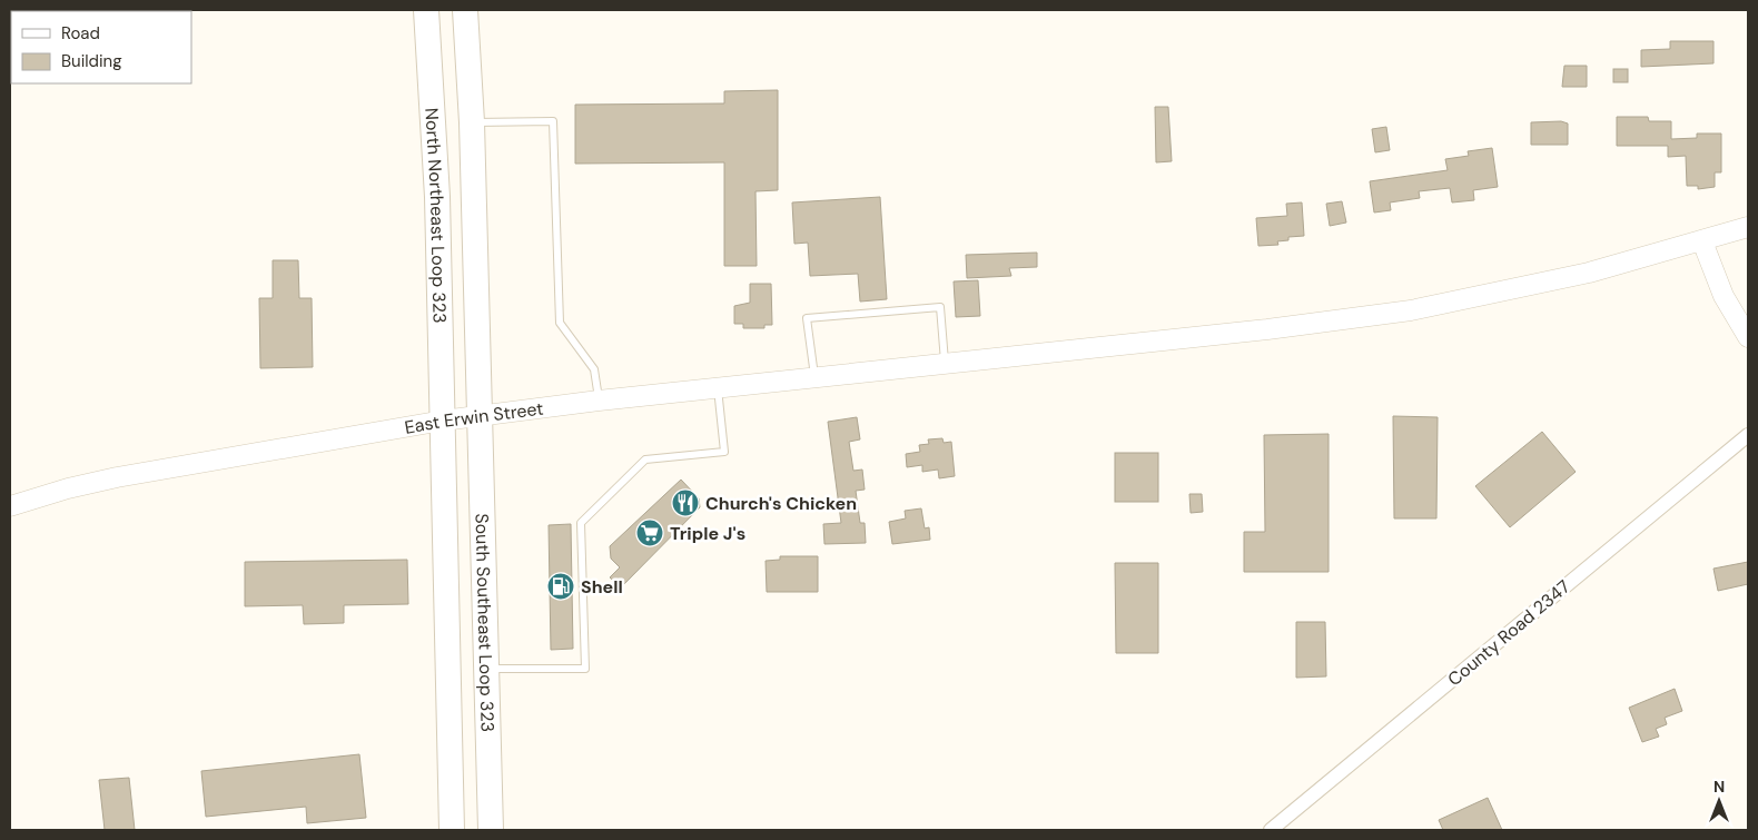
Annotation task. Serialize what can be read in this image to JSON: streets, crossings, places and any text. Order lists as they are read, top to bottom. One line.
{"streets":{"highway":["North Northeast Loop 323","South Southeast Loop 323"],"main road":["East Erwin Street"],"street":["County Road 2347"]},"crossings":[["North Northeast Loop 323","East Erwin Street"],["North Northeast Loop 323","South Southeast Loop 323"],["East Erwin Street","South Southeast Loop 323"]],"places":{"restaurant":["Church's Chicken"],"supermarket":["Triple J's"],"fuel station":["Shell"]},"legend":["Road","Building"],"north":"top"}
